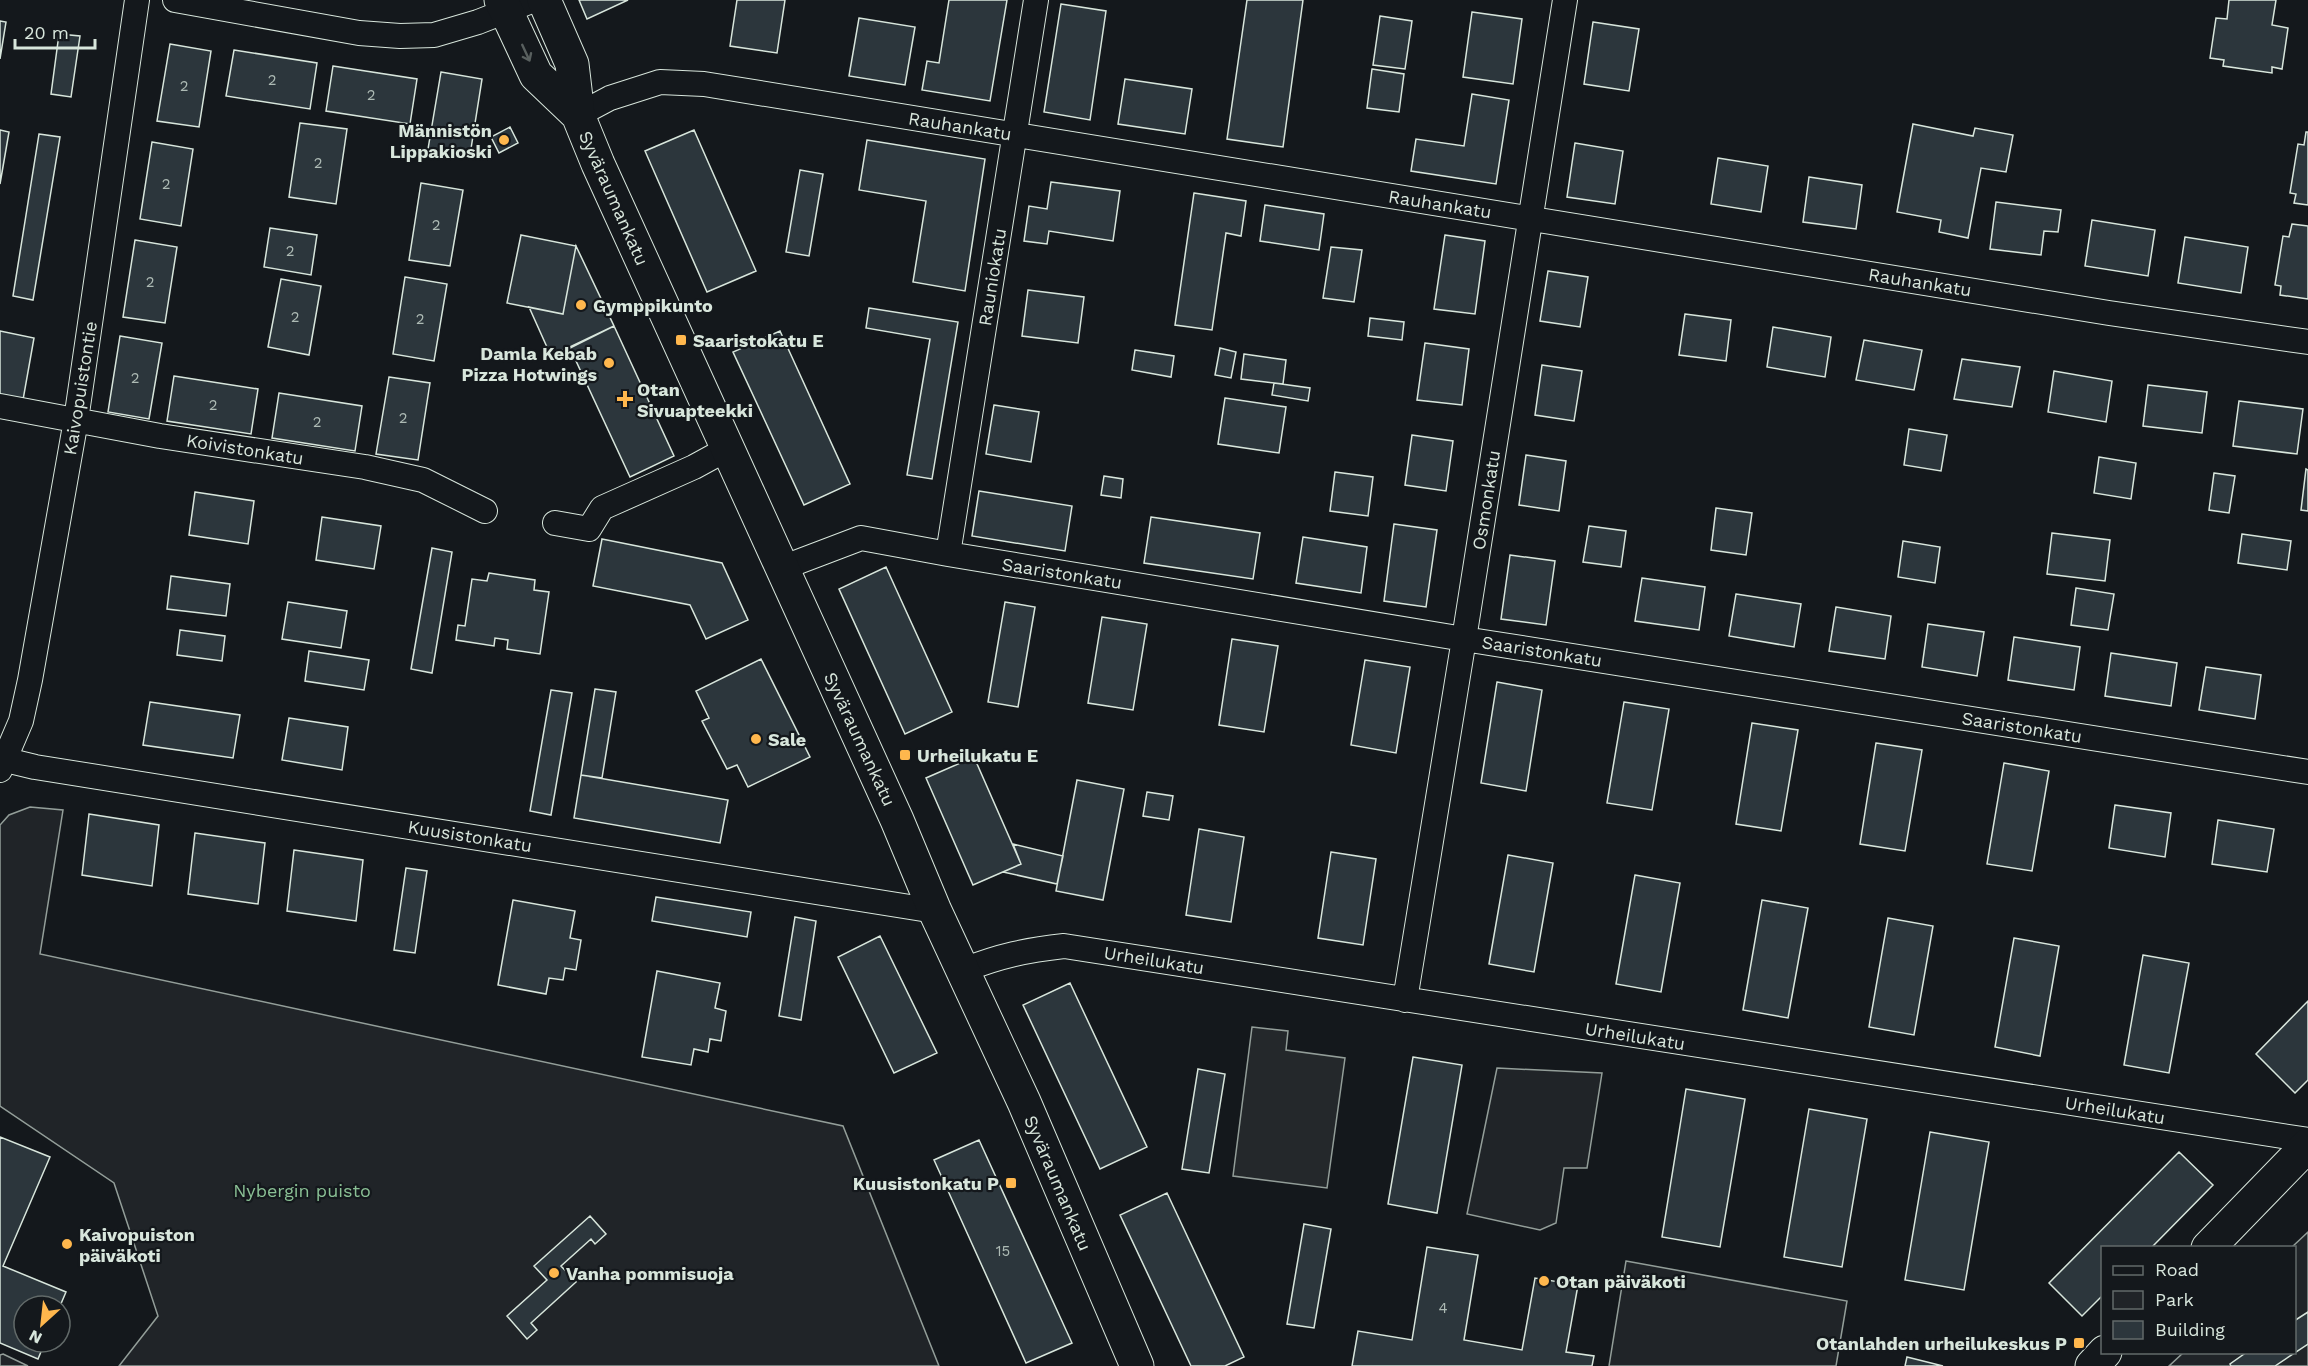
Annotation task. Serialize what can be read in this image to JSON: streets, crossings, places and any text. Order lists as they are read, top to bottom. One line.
{"streets":{"main road":["Syväraumankatu"],"street":["Rauhankatu","Rauniokatu","Kaivopuistontie","Koivistonkatu","Osmonkatu","Saaristonkatu","Kuusistonkatu","Urheilukatu"]},"crossings":[["Rauhankatu","Syväraumankatu"],["Rauhankatu","Rauniokatu"],["Rauhankatu","Osmonkatu"],["Syväraumankatu","Saaristonkatu"],["Syväraumankatu","Kuusistonkatu"],["Syväraumankatu","Urheilukatu"],["Rauniokatu","Saaristonkatu"],["Kaivopuistontie","Koivistonkatu"],["Kaivopuistontie","Kuusistonkatu"],["Osmonkatu","Saaristonkatu"],["Osmonkatu","Urheilukatu"]],"parks":["Nybergin puisto"],"places":{"other":["Männistön Lippakioski","Gymppikunto","Damla Kebab Pizza Hotwings","Sale","Kaivopuiston päiväkoti","Vanha pommisuoja","Otan päiväkoti"],"transit":["Saaristokatu E","Urheilukatu E","Kuusistonkatu P","Otanlahden urheilukeskus P"],"health":["Otan Sivuapteekki"]},"house_numbers":["2","2","2","2","2","2","2","2","2","2","2","2","2","2","15","4"],"legend":["Road","Park","Building"],"scale_bar":"20 m","north":"bottom left"}
